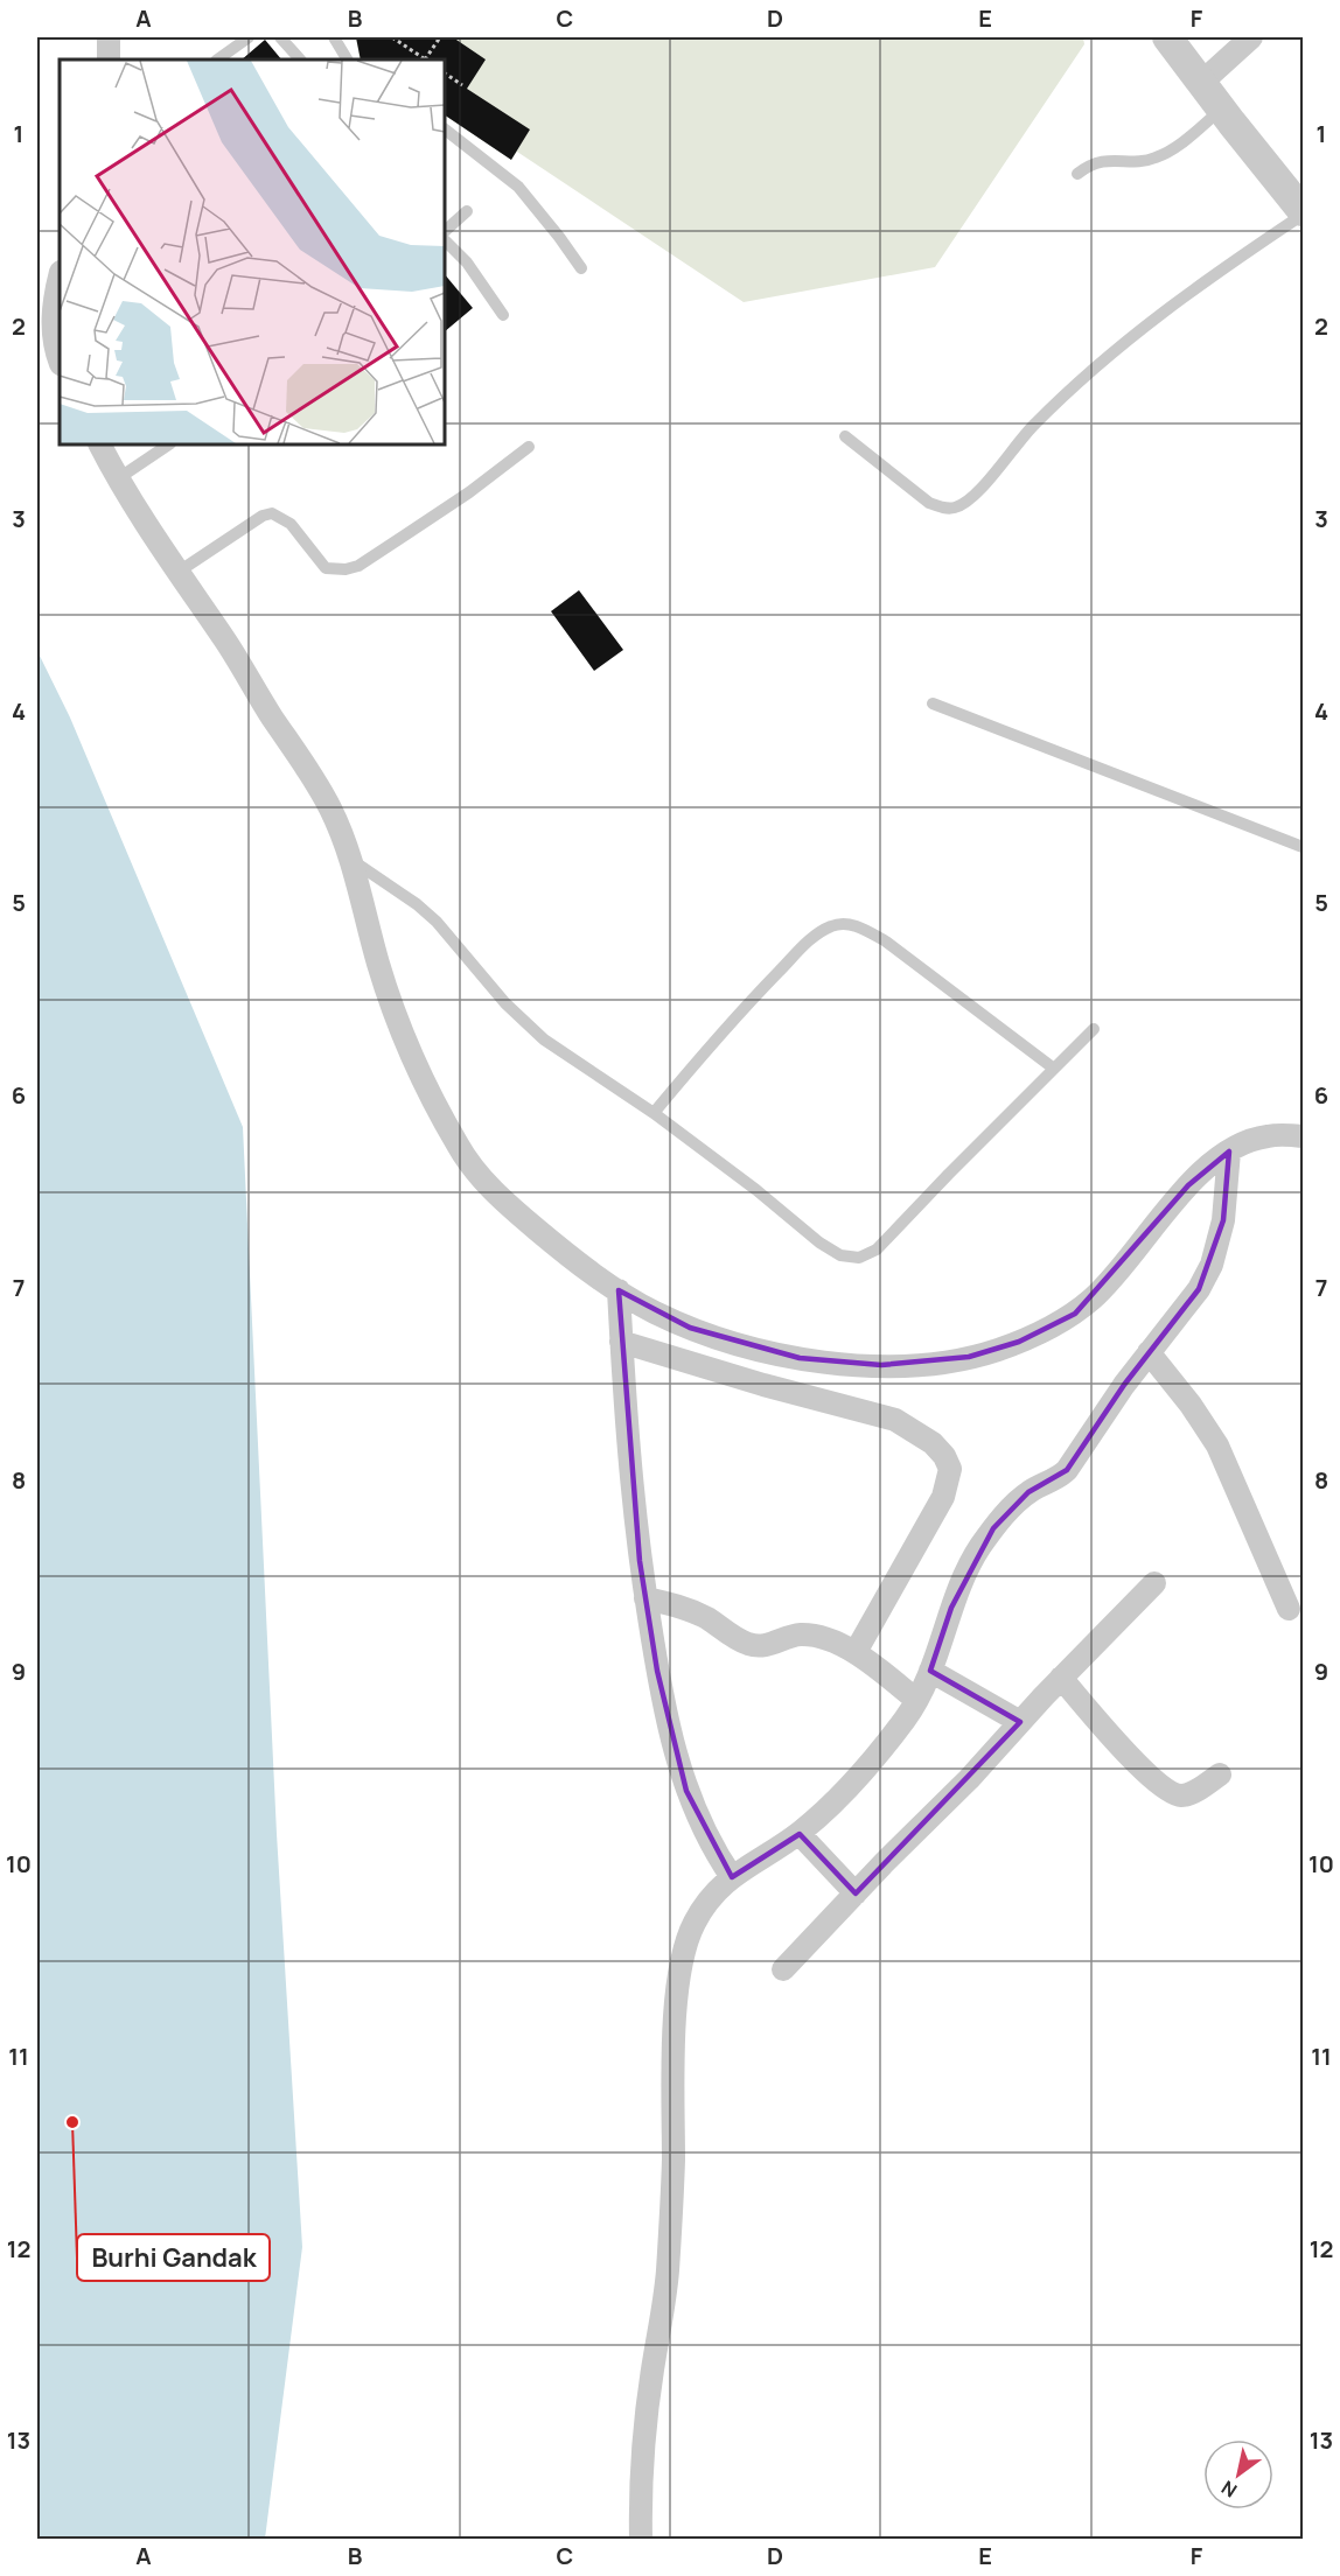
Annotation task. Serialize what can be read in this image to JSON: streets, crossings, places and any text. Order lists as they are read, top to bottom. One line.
{"places":["Burhi Gandak"],"north":"bottom left","grid":{"columns":["A","B","C","D","E","F"],"rows":["1","2","3","4","5","6","7","8","9","10","11","12","13"]}}
